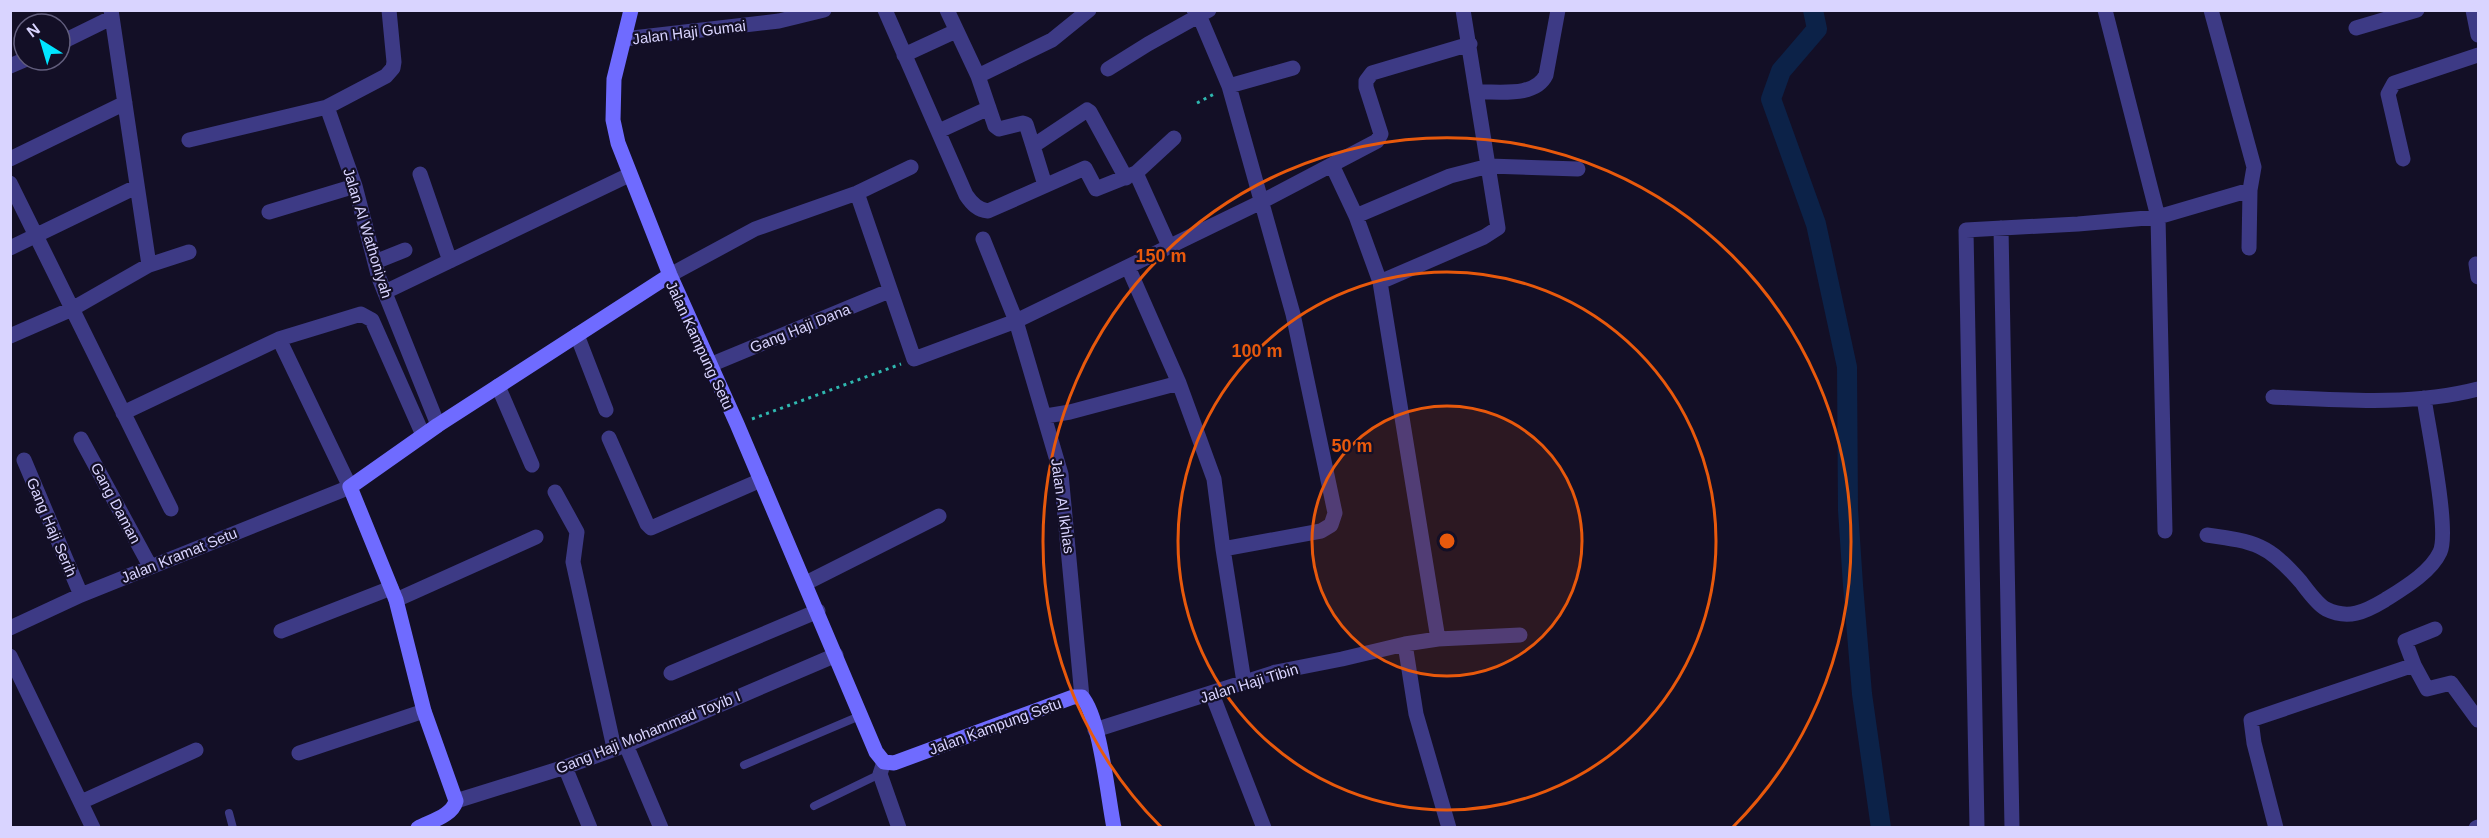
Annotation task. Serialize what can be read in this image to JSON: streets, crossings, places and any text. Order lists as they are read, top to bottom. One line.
{"streets":{"street":["Jalan Haji Gumai","Jalan Al Wathoniyah","Gang Haji Dana","Jalan Kampung Setu","Gang Daman","Jalan Al Ikhlas","Gang Haji Serih","Jalan Kramat Setu","Jalan Haji Tibin","Gang Haji Mohammad Toyib I"]},"crossings":[["Jalan Al Wathoniyah","Jalan Kampung Setu"],["Gang Haji Dana","Jalan Kampung Setu"],["Jalan Kampung Setu","Jalan Al Ikhlas"],["Jalan Kampung Setu","Jalan Kramat Setu"],["Jalan Kampung Setu","Jalan Haji Tibin"],["Jalan Kampung Setu","Gang Haji Mohammad Toyib I"],["Gang Daman","Jalan Kramat Setu"],["Gang Haji Serih","Jalan Kramat Setu"]],"north":"top left","rings":["150 m","100 m","50 m"]}
